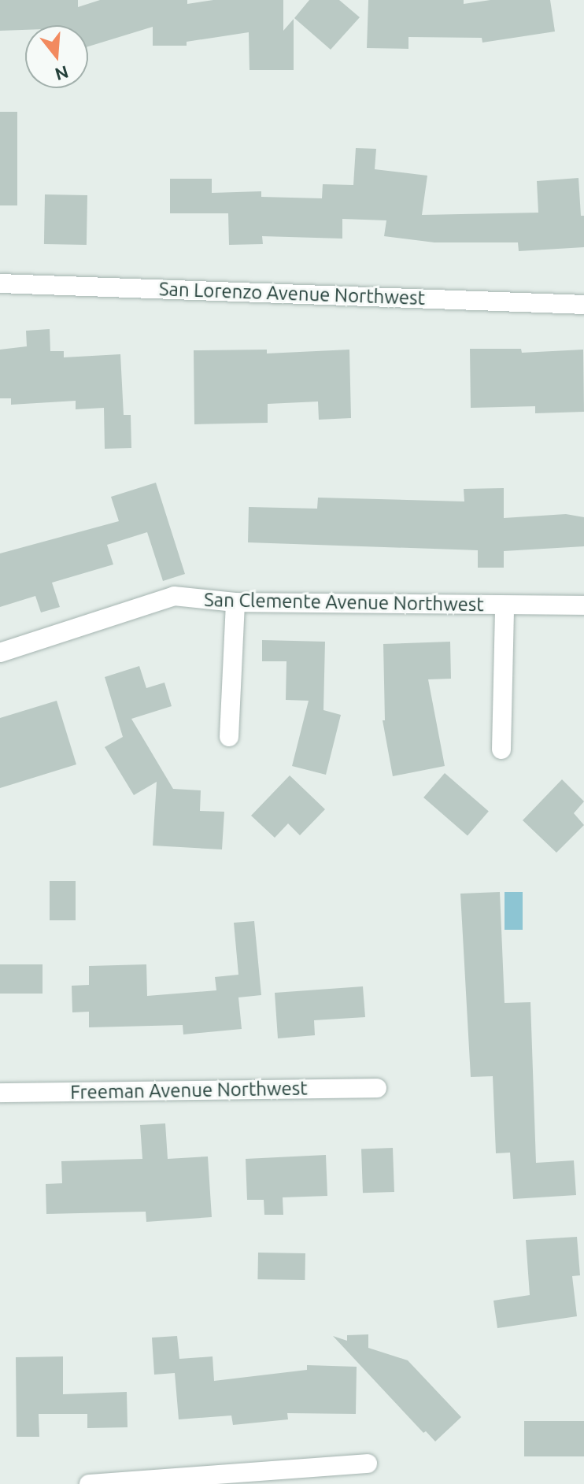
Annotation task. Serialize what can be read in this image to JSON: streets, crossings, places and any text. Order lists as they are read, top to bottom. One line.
{"streets":{"street":["San Lorenzo Avenue Northwest","San Clemente Avenue Northwest","Freeman Avenue Northwest"]},"north":"bottom"}
